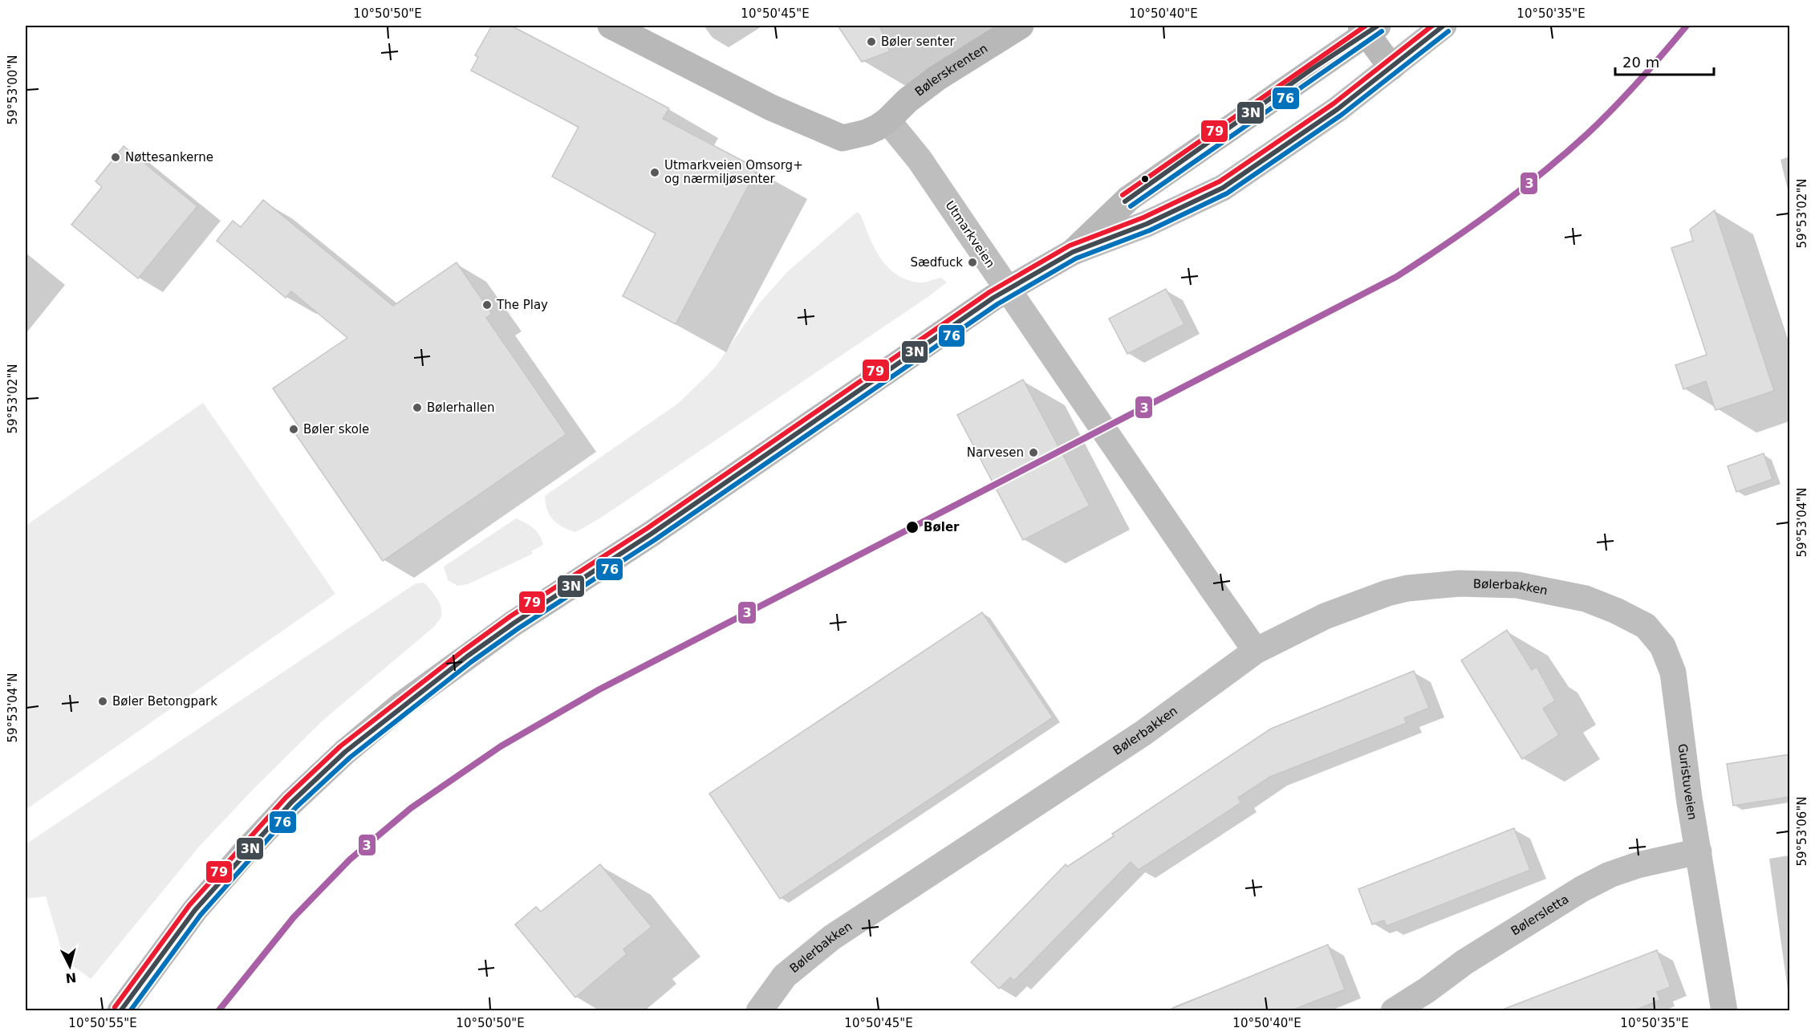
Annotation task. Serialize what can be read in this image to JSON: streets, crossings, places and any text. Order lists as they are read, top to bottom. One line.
{"streets":{"main road":["Bølerskrenten"],"street":["Utmarkveien","Bølerbakken","Guristuveien","Bølersletta"]},"crossings":[["Bølerskrenten","Utmarkveien"],["Utmarkveien","Bølerbakken"],["Bølerbakken","Guristuveien"],["Guristuveien","Bølersletta"]],"places":["Bøler senter","Nøttesankerne","Utmarkveien Omsorg+ og nærmiljøsenter","Sædfuck","The Play","Bølerhallen","Bøler skole","Narvesen","Bøler","Bøler Betongpark"],"lines":["transit line 3","transit line 3N","transit line 79","transit line 76"],"scale_bar":"20 m","north":"bottom","coordinates":["10°50'50\"E","10°50'45\"E","10°50'40\"E","10°50'35\"E","59°53'00\"N","59°53'02\"N","59°53'04\"N","59°53'06\"N","10°50'55\"E"]}
